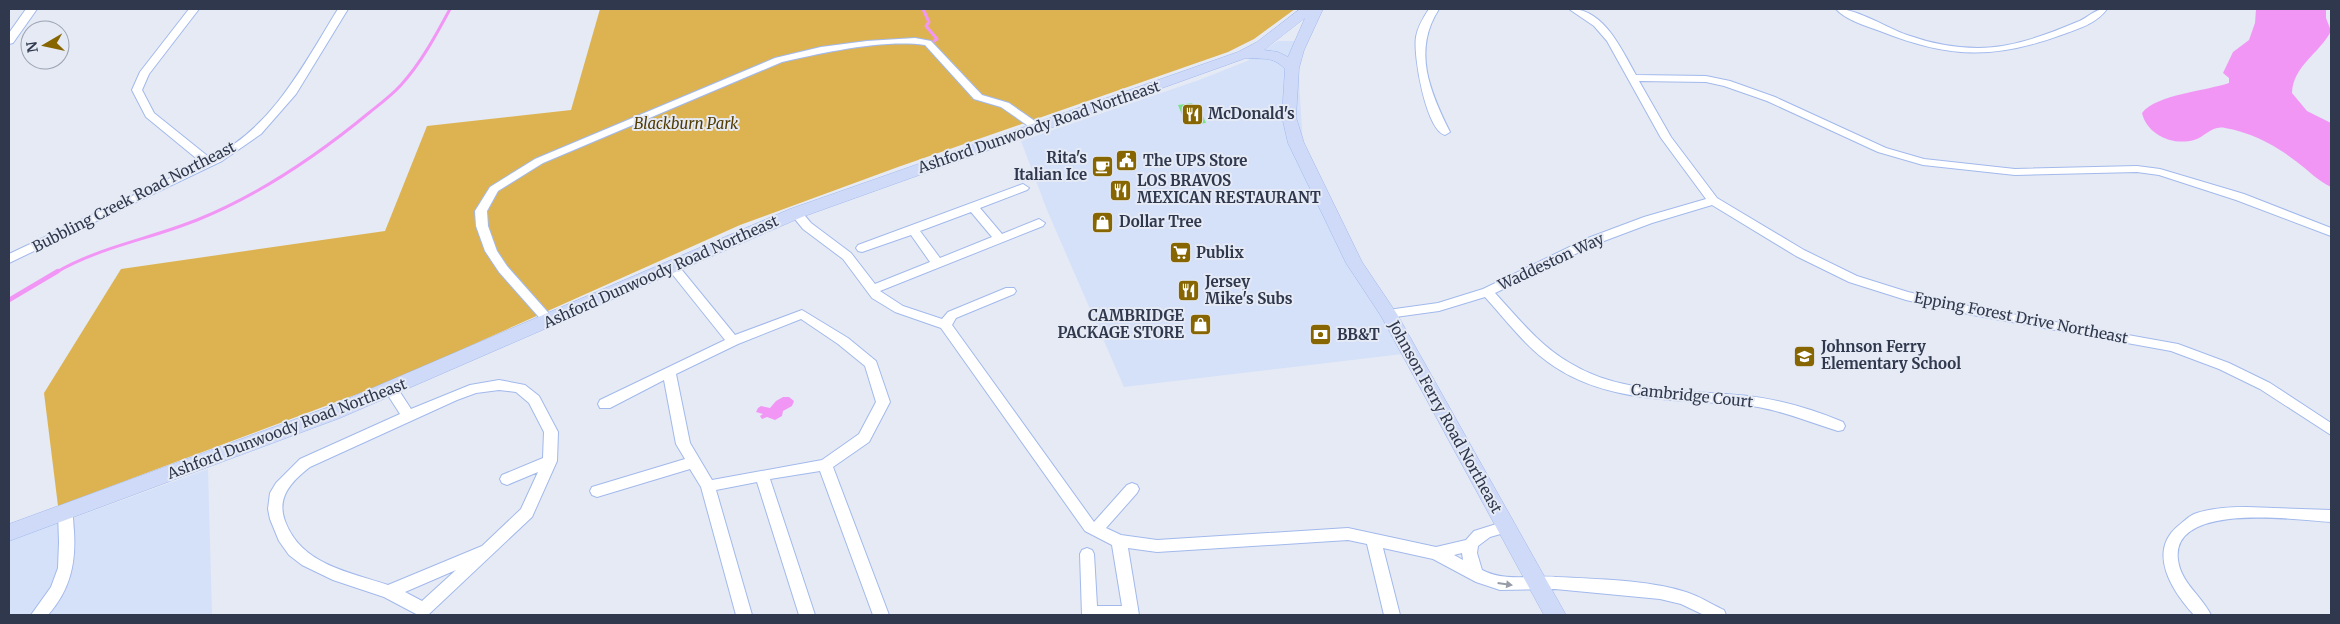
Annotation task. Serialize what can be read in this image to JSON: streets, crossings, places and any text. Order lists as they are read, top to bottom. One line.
{"streets":{"main road":["Ashford Dunwoody Road Northeast","Johnson Ferry Road Northeast"],"street":["Bubbling Creek Road Northeast","Waddeston Way","Epping Forest Drive Northeast","Cambridge Court"]},"crossings":[["Waddeston Way","Epping Forest Drive Northeast"],["Waddeston Way","Cambridge Court"],["Waddeston Way","Johnson Ferry Road Northeast"]],"parks":["Blackburn Park"],"places":{"restaurant":["McDonald's","LOS BRAVOS MEXICAN RESTAURANT","Jersey Mike's Subs"],"public building":["The UPS Store"],"cafe":["Rita's Italian Ice"],"shop":["Dollar Tree","CAMBRIDGE PACKAGE STORE"],"supermarket":["Publix"],"bank":["BB&T"],"school or university":["Johnson Ferry Elementary School"]},"north":"left"}
